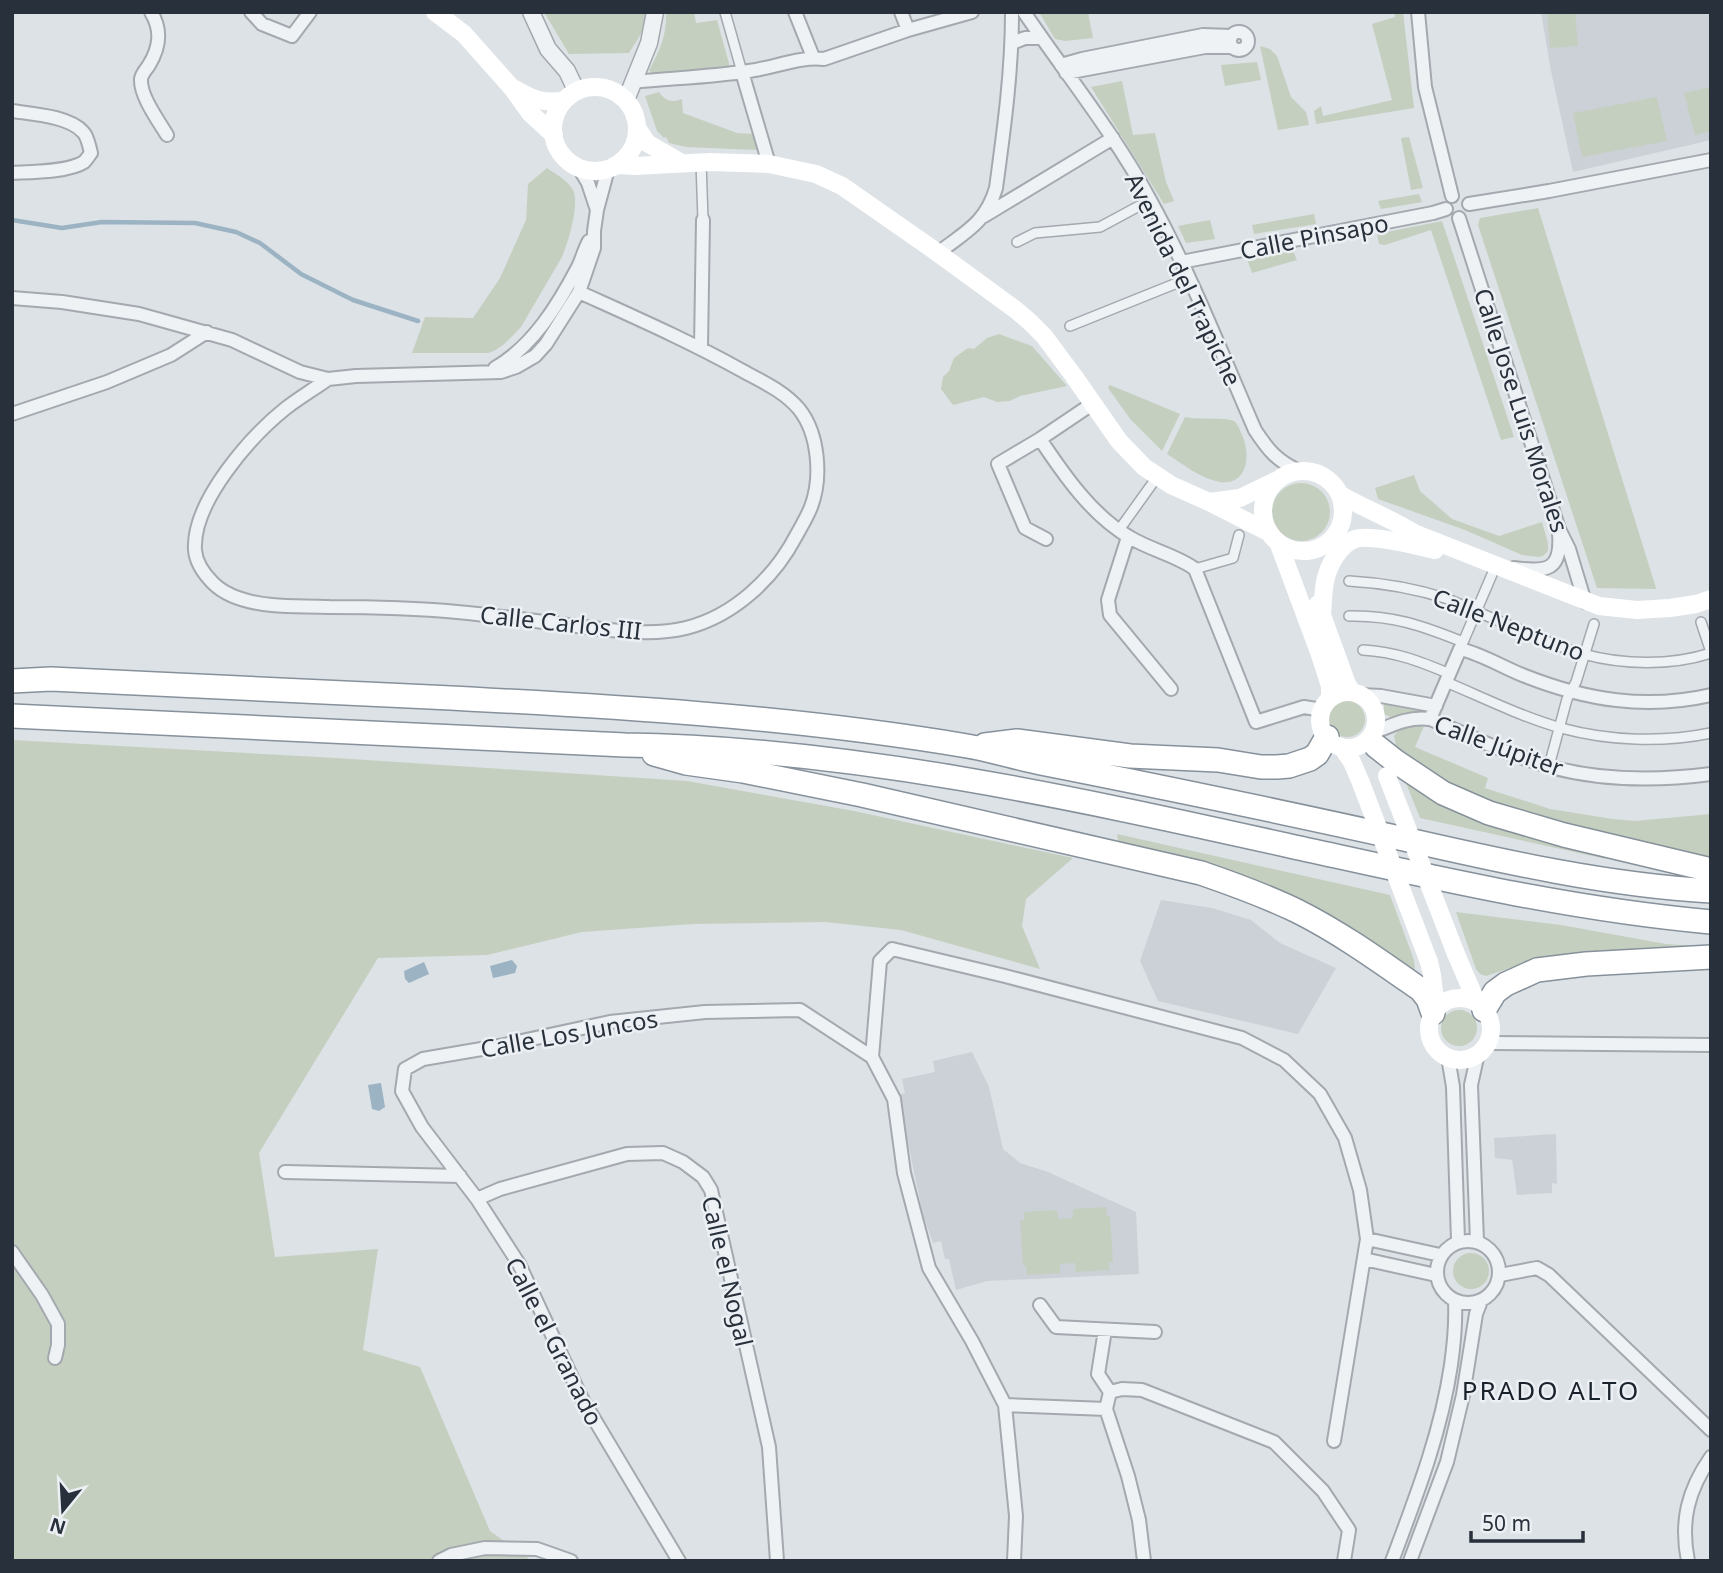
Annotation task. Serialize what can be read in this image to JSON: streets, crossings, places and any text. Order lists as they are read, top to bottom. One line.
{"streets":{"street":["Calle Pinsapo","Avenida del Trapiche","Calle Jose Luis Morales","Calle Carlos III","Calle Neptuno","Calle Júpiter","Calle Los Juncos","Calle el Nogal","Calle el Granado"]},"crossings":[["Calle Pinsapo","Avenida del Trapiche"],["Calle Pinsapo","Calle Jose Luis Morales"],["Calle Los Juncos","Calle el Granado"],["Calle el Nogal","Calle el Granado"]],"districts":["PRADO ALTO"],"scale_bar":"50 m","north":"bottom"}
